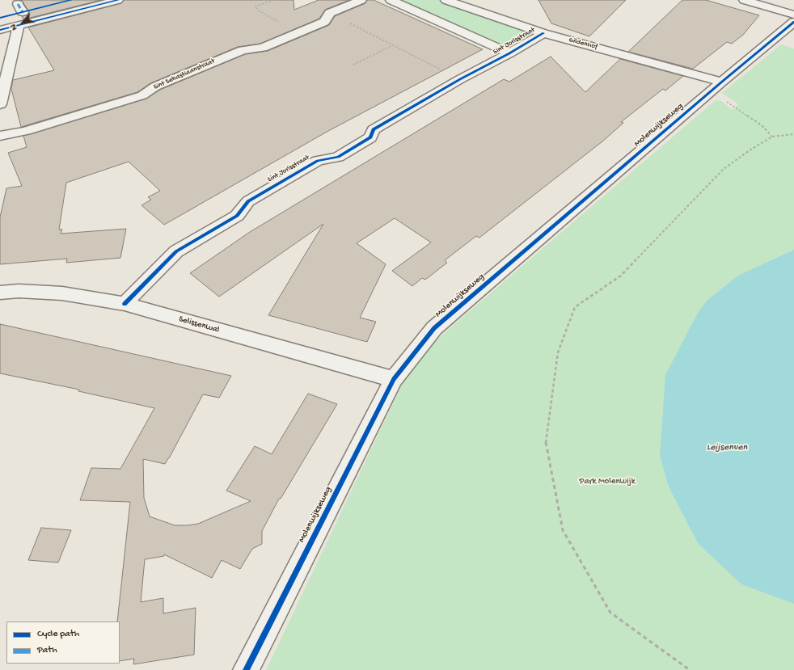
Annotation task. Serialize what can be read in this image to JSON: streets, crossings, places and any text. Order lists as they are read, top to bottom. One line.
{"streets":{"street":["Sint Jorisstraat","Gildenhof","Sint Sebastiaanstraat","Molenwijkseweg","Selissenwal"]},"crossings":[["Sint Jorisstraat","Gildenhof"],["Sint Jorisstraat","Selissenwal"],["Gildenhof","Molenwijkseweg"],["Molenwijkseweg","Selissenwal"]],"water":["Leijsenven"],"parks":["Park Molenwijk"],"legend":["Cycle path","Path"],"north":"bottom left"}
